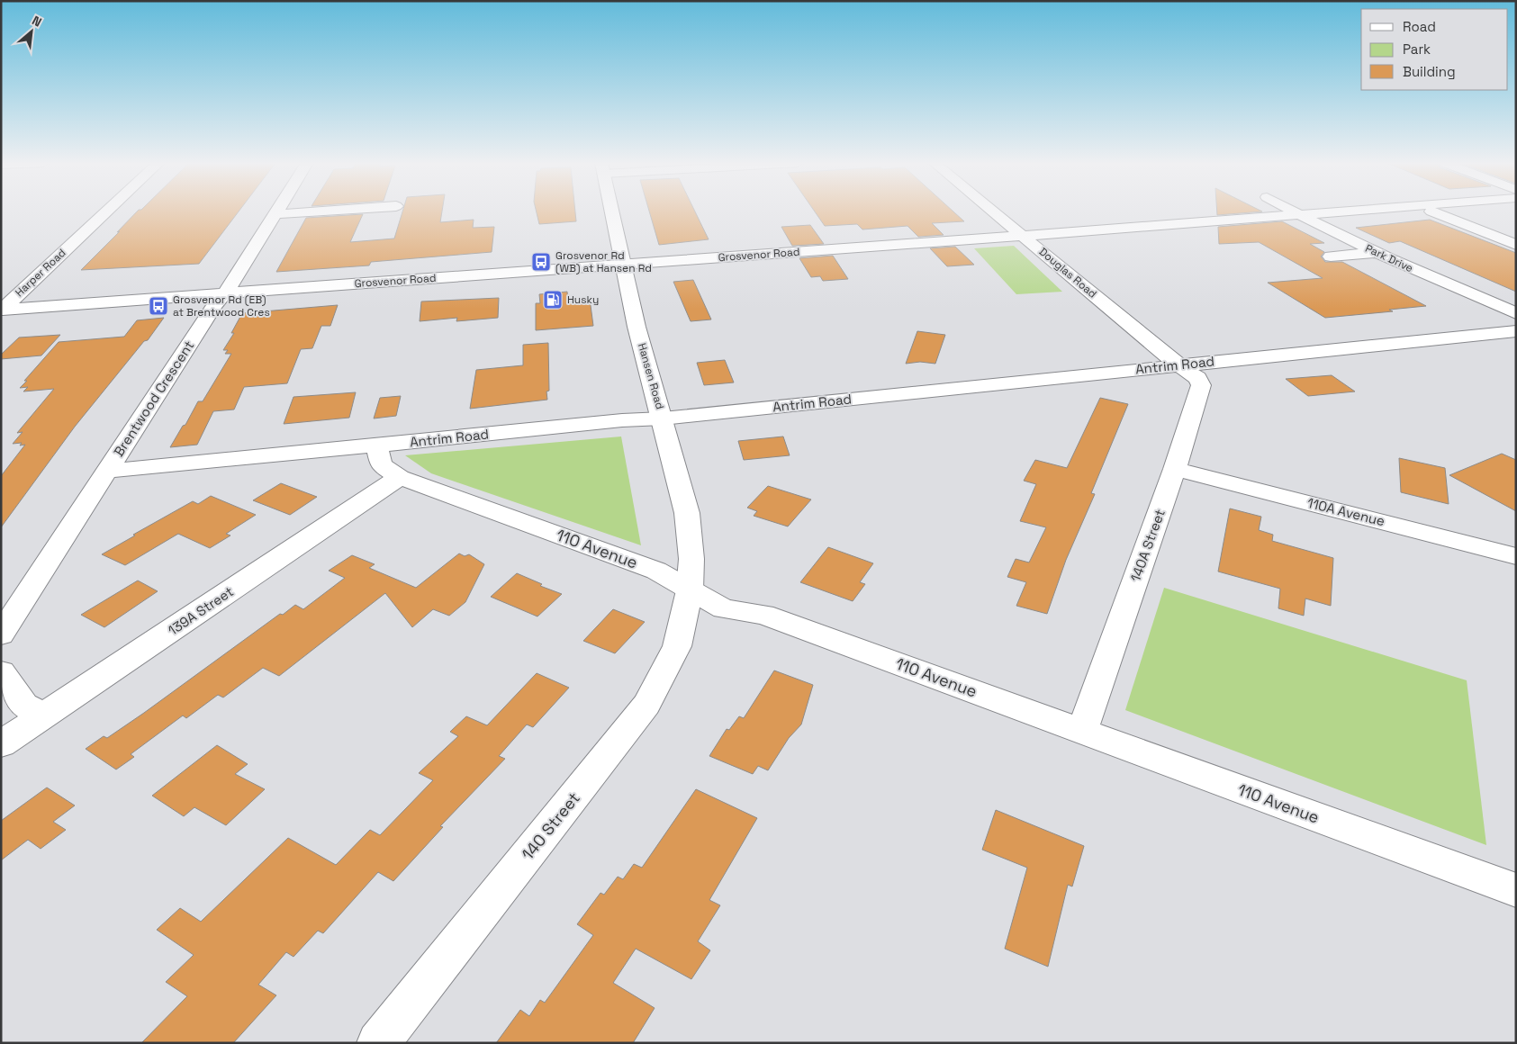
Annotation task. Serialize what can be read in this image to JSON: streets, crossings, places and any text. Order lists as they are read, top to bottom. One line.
{"streets":{"street":["Grosvenor Road","Park Drive","Harper Road","Douglas Road","Antrim Road","Hansen Road","Brentwood Crescent","110A Avenue","140A Street","110 Avenue","139A Street","140 Street"]},"crossings":[["Grosvenor Road","Park Drive"],["Grosvenor Road","Harper Road"],["Grosvenor Road","Douglas Road"],["Grosvenor Road","Hansen Road"],["Grosvenor Road","Brentwood Crescent"],["Douglas Road","Antrim Road"],["Douglas Road","140A Street"],["Antrim Road","Hansen Road"],["Antrim Road","Brentwood Crescent"],["Antrim Road","140A Street"],["Antrim Road","110 Avenue"],["Hansen Road","110 Avenue"],["Hansen Road","140 Street"],["110A Avenue","140A Street"],["140A Street","110 Avenue"],["110 Avenue","139A Street"],["110 Avenue","140 Street"]],"places":{"bus stop":["Grosvenor Rd (WB) at Hansen Rd","Grosvenor Rd (EB) at Brentwood Cres"],"fuel station":["Husky"]},"legend":["Road","Park","Building"],"north":"top right"}
